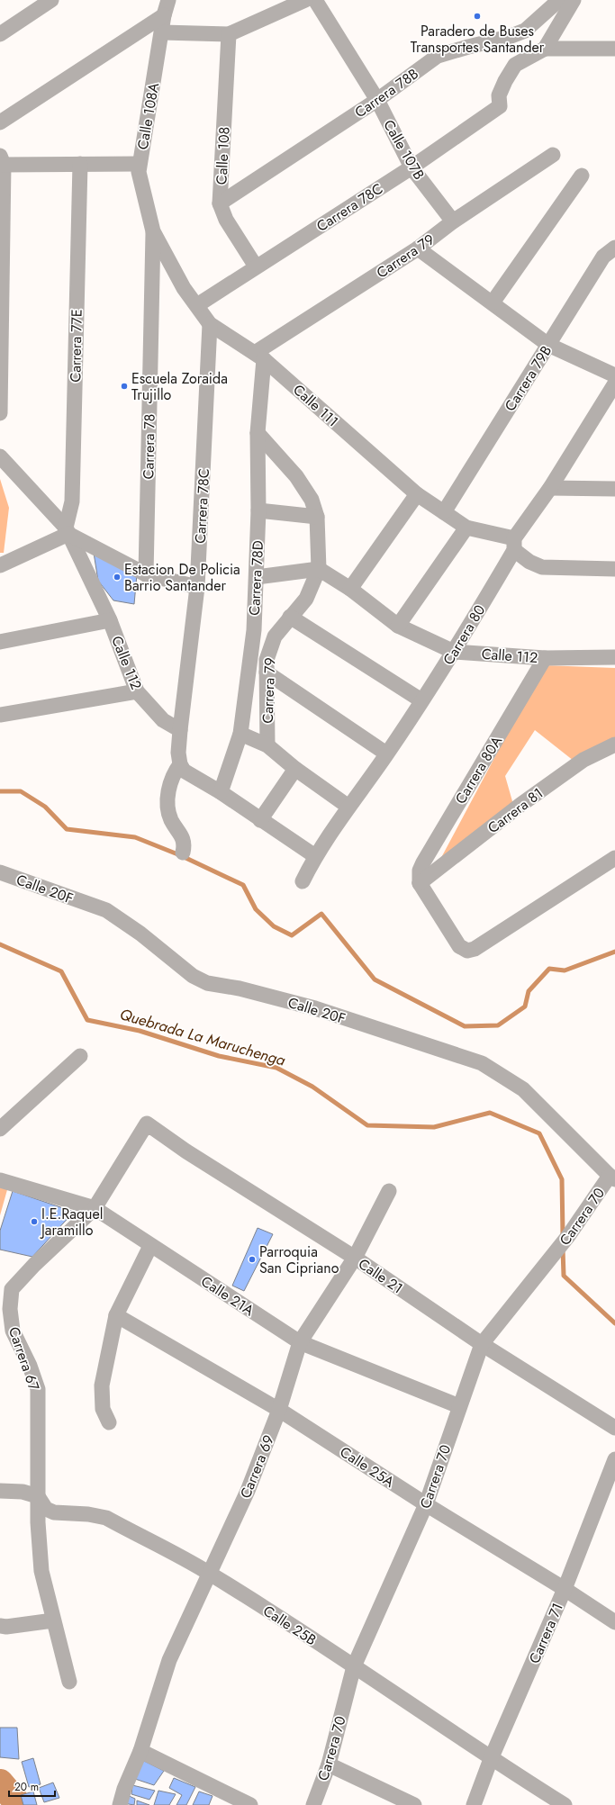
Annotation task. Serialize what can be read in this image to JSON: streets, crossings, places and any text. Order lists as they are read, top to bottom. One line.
{"streets":{"street":["Carrera 78B","Calle 108A","Calle 107B","Calle 108","Carrera 78C","Carrera 79","Carrera 77E","Carrera 79B","Calle 111","Carrera 78","Carrera 78D","Carrera 80","Calle 112","Carrera 80A","Carrera 81","Calle 20F","Carrera 70","Calle 21","Calle 21A","Carrera 67","Carrera 69","Calle 25A","Calle 25B","Carrera 71"]},"crossings":[["Carrera 78B","Calle 107B"],["Carrera 78B","Calle 108"],["Calle 108A","Calle 111"],["Calle 108A","Carrera 78"],["Calle 107B","Carrera 78C"],["Calle 107B","Carrera 79"],["Calle 108","Carrera 78C"],["Carrera 78C","Calle 111"],["Carrera 78C","Calle 112"],["Carrera 79","Calle 111"],["Carrera 79","Carrera 78D"],["Carrera 79","Calle 112"],["Carrera 77E","Calle 112"],["Carrera 79B","Calle 111"],["Calle 111","Carrera 78"],["Calle 111","Carrera 78D"],["Calle 111","Carrera 80"],["Carrera 80","Calle 112"],["Calle 112","Carrera 80A"],["Carrera 80A","Carrera 81"],["Calle 20F","Carrera 70"],["Carrera 70","Calle 21"],["Carrera 70","Calle 21A"],["Carrera 70","Calle 25A"],["Carrera 70","Calle 25B"],["Calle 21","Carrera 67"],["Calle 21","Carrera 69"],["Calle 21A","Carrera 67"],["Calle 21A","Carrera 69"],["Carrera 67","Calle 25B"],["Carrera 69","Calle 25A"],["Carrera 69","Calle 25B"],["Calle 25A","Carrera 71"],["Calle 25B","Carrera 71"]],"water":["Quebrada La Maruchenga"],"places":["Paradero de Buses Transportes Santander","Escuela Zoraida Trujillo","Estacion De Policia Barrio Santander","I.E.Raquel Jaramillo","Parroquia San Cipriano"],"scale_bar":"20 m"}
